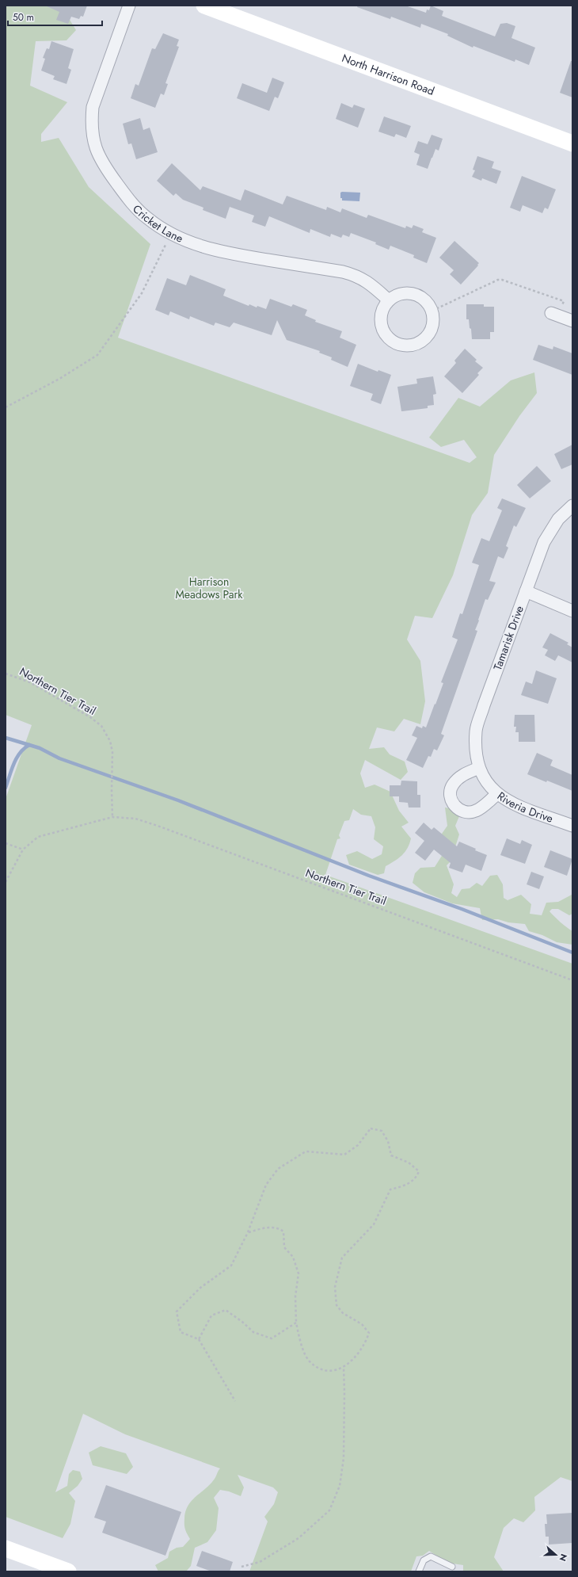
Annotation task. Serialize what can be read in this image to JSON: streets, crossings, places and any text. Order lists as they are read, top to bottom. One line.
{"streets":{"street":["North Harrison Road","Cricket Lane","Tamarisk Drive","Riveria Drive"],"path":["Northern Tier Trail"]},"crossings":[["Tamarisk Drive","Riveria Drive"]],"parks":["Harrison Meadows Park"],"scale_bar":"50 m","north":"right"}
